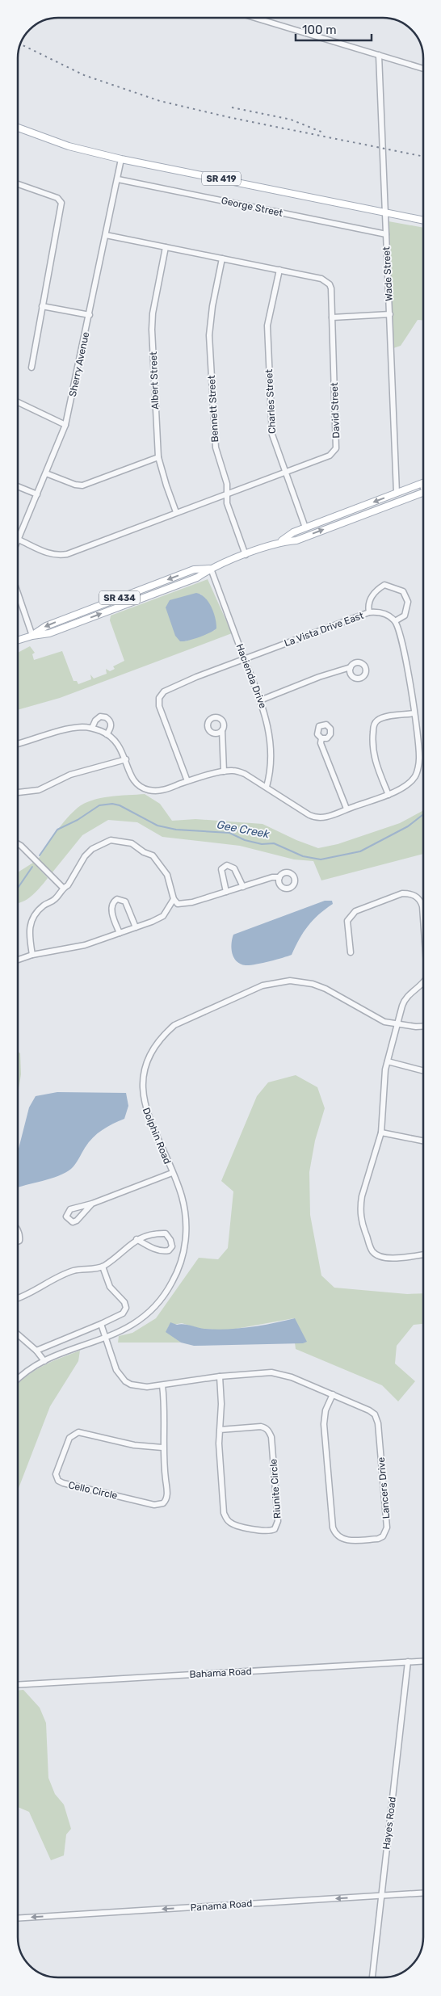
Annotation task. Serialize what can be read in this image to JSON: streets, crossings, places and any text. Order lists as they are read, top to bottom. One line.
{"streets":{"main road":["SR 419","SR 434"],"street":["George Street","Wade Street","Sherry Avenue","Albert Street","Charles Street","Bennett Street","David Street","La Vista Drive East","Hacienda Drive","Dolphin Road","Lancers Drive","Riunite Circle","Cello Circle","Bahama Road","Hayes Road","Panama Road"]},"crossings":[["SR 419","Wade Street"],["SR 419","Sherry Avenue"],["George Street","Wade Street"],["George Street","Sherry Avenue"],["Wade Street","SR 434"],["Sherry Avenue","David Street"],["Albert Street","David Street"],["Charles Street","David Street"],["Charles Street","SR 434"],["Bennett Street","David Street"],["Bennett Street","SR 434"],["SR 434","Hacienda Drive"],["La Vista Drive East","Hacienda Drive"],["Dolphin Road","Lancers Drive"],["Lancers Drive","Riunite Circle"],["Lancers Drive","Cello Circle"],["Bahama Road","Hayes Road"],["Hayes Road","Panama Road"]],"one_way":["Panama Road"],"water":["Gee Creek"],"scale_bar":"100 m"}
